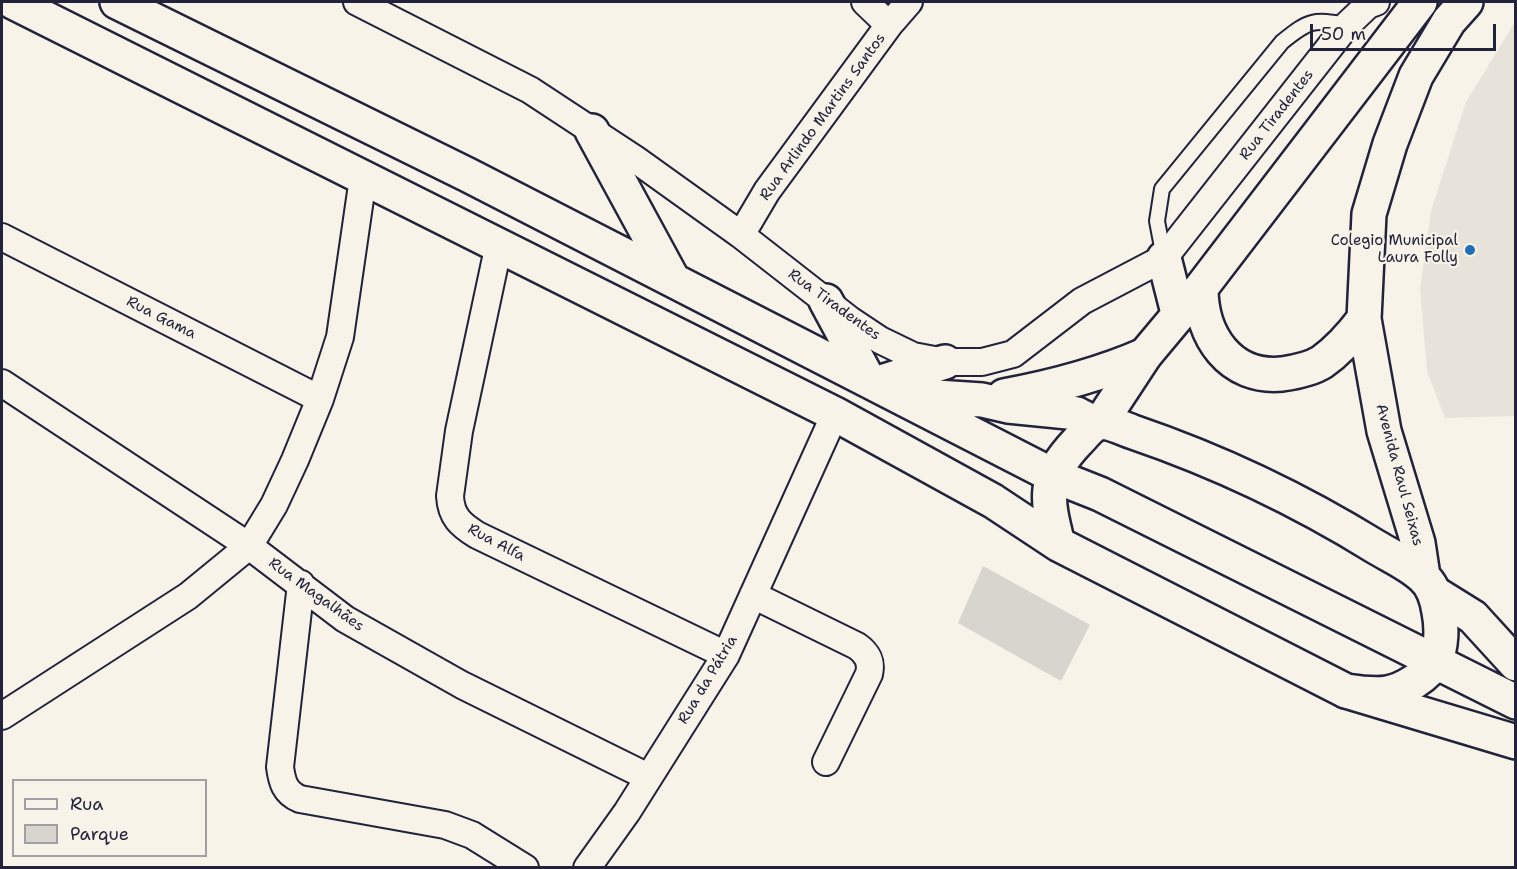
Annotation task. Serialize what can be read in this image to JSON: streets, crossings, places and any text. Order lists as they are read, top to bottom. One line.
{"streets":{"main road":["Avenida Raul Seixas"],"street":["Rua Tiradentes","Rua Arlindo Martins Santos","Rua Gama","Rua Alfa","Rua Magalhães","Rua da Pátria"]},"crossings":[["Rua Tiradentes","Rua Arlindo Martins Santos"],["Rua Alfa","Rua da Pátria"],["Rua Magalhães","Rua da Pátria"]],"places":["Colegio Municipal Laura Folly"],"legend":["Rua","Parque"],"scale_bar":"50 m"}
